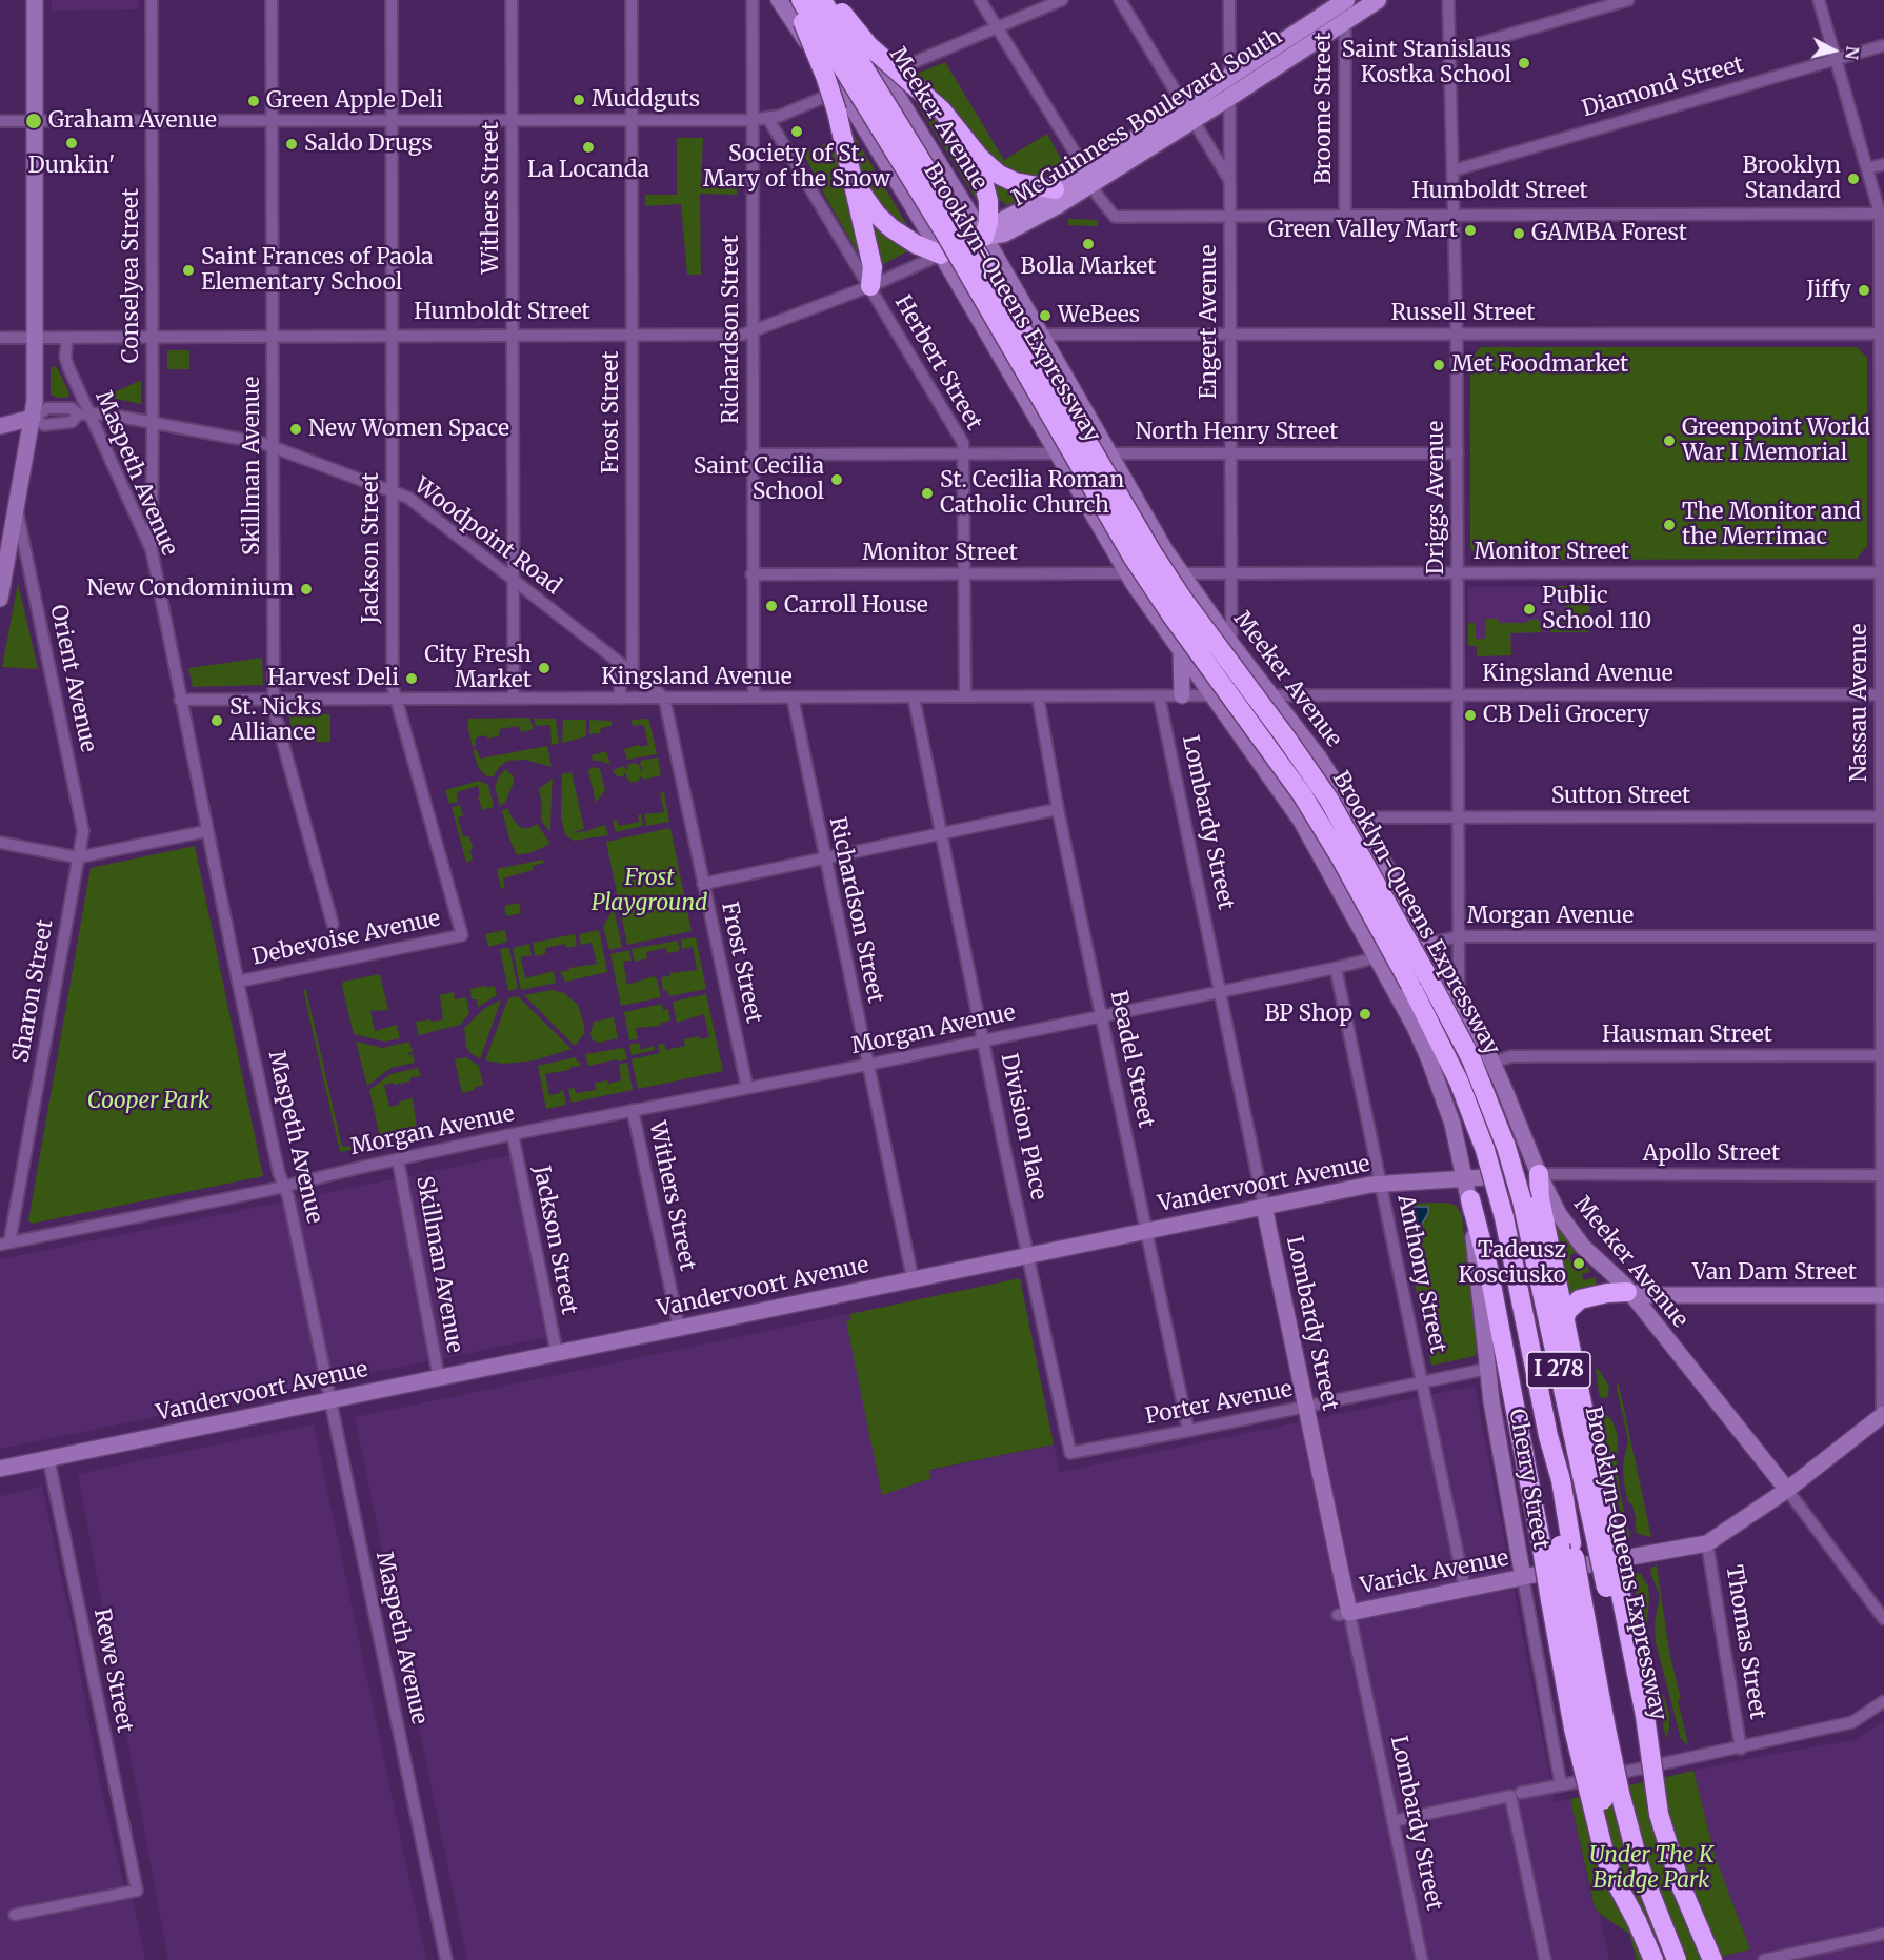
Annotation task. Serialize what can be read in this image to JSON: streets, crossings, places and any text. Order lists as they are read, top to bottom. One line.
{"streets":{"highway":["Brooklyn-Queens Expressway","I 278"],"main road":["McGuinness Boulevard South","Meeker Avenue","Humboldt Street","Lombardy Street","Vandervoort Avenue","Van Dam Street","Cherry Street","Varick Avenue"],"street":["Diamond Street","Broome Street","Withers Street","Conselyea Street","Russell Street","Engert Avenue","Richardson Street","Herbert Street","Frost Street","North Henry Street","Skillman Avenue","Maspeth Avenue","Driggs Avenue","Woodpoint Road","Jackson Street","Monitor Street","Kingsland Avenue","Orient Avenue","Nassau Avenue","Sutton Street","Morgan Avenue","Debevoise Avenue","Sharon Street","Hausman Street","Beadel Street","Division Place","Apollo Street","Anthony Street","Porter Avenue","Thomas Street","Rewe Street"]},"crossings":[["Diamond Street","Driggs Avenue"],["Diamond Street","Nassau Avenue"],["Broome Street","McGuinness Boulevard South"],["Broome Street","Humboldt Street"],["McGuinness Boulevard South","Meeker Avenue"],["McGuinness Boulevard South","Humboldt Street"],["McGuinness Boulevard South","Engert Avenue"],["Meeker Avenue","Humboldt Street"],["Meeker Avenue","Russell Street"],["Meeker Avenue","Engert Avenue"],["Meeker Avenue","North Henry Street"],["Meeker Avenue","Driggs Avenue"],["Meeker Avenue","Monitor Street"],["Meeker Avenue","Kingsland Avenue"],["Meeker Avenue","Sutton Street"],["Meeker Avenue","Morgan Avenue"],["Meeker Avenue","Hausman Street"],["Meeker Avenue","Apollo Street"],["Meeker Avenue","Vandervoort Avenue"],["Meeker Avenue","Van Dam Street"],["Meeker Avenue","Varick Avenue"],["Humboldt Street","Withers Street"],["Humboldt Street","Conselyea Street"],["Humboldt Street","Engert Avenue"],["Humboldt Street","Richardson Street"],["Humboldt Street","Herbert Street"],["Humboldt Street","Frost Street"],["Humboldt Street","Skillman Avenue"],["Humboldt Street","Maspeth Avenue"],["Humboldt Street","Driggs Avenue"],["Humboldt Street","Jackson Street"],["Humboldt Street","Nassau Avenue"],["Withers Street","Woodpoint Road"],["Withers Street","Kingsland Avenue"],["Withers Street","Morgan Avenue"],["Withers Street","Vandervoort Avenue"],["Conselyea Street","Maspeth Avenue"],["Conselyea Street","Woodpoint Road"],["Brooklyn-Queens Expressway","I 278"],["Russell Street","Engert Avenue"],["Russell Street","Driggs Avenue"],["Russell Street","Nassau Avenue"],["Engert Avenue","North Henry Street"],["Engert Avenue","Monitor Street"],["Richardson Street","North Henry Street"],["Richardson Street","Monitor Street"],["Richardson Street","Kingsland Avenue"],["Richardson Street","Morgan Avenue"],["Richardson Street","Vandervoort Avenue"],["Herbert Street","North Henry Street"],["Herbert Street","Monitor Street"],["Herbert Street","Kingsland Avenue"],["Frost Street","Woodpoint Road"],["Frost Street","Kingsland Avenue"],["Frost Street","Morgan Avenue"],["North Henry Street","Driggs Avenue"],["Skillman Avenue","Woodpoint Road"],["Skillman Avenue","Kingsland Avenue"],["Skillman Avenue","Morgan Avenue"],["Skillman Avenue","Vandervoort Avenue"],["Maspeth Avenue","Woodpoint Road"],["Maspeth Avenue","Kingsland Avenue"],["Maspeth Avenue","Morgan Avenue"],["Maspeth Avenue","Debevoise Avenue"],["Maspeth Avenue","Vandervoort Avenue"],["Driggs Avenue","Monitor Street"],["Driggs Avenue","Kingsland Avenue"],["Driggs Avenue","Sutton Street"],["Driggs Avenue","Morgan Avenue"],["Woodpoint Road","Jackson Street"],["Woodpoint Road","Kingsland Avenue"],["Jackson Street","Kingsland Avenue"],["Jackson Street","Morgan Avenue"],["Jackson Street","Debevoise Avenue"],["Jackson Street","Vandervoort Avenue"],["Monitor Street","Nassau Avenue"],["Kingsland Avenue","Nassau Avenue"],["Kingsland Avenue","Lombardy Street"],["Kingsland Avenue","Beadel Street"],["Kingsland Avenue","Division Place"],["Orient Avenue","Sharon Street"],["Nassau Avenue","Sutton Street"],["Nassau Avenue","Morgan Avenue"],["Nassau Avenue","Hausman Street"],["Nassau Avenue","Apollo Street"],["Nassau Avenue","Van Dam Street"],["Nassau Avenue","Varick Avenue"],["Lombardy Street","Morgan Avenue"],["Lombardy Street","Vandervoort Avenue"],["Lombardy Street","Porter Avenue"],["Lombardy Street","Varick Avenue"],["Morgan Avenue","Sharon Street"],["Morgan Avenue","Beadel Street"],["Morgan Avenue","Division Place"],["Morgan Avenue","Anthony Street"],["Beadel Street","Vandervoort Avenue"],["Beadel Street","Porter Avenue"],["Division Place","Vandervoort Avenue"],["Division Place","Porter Avenue"],["Apollo Street","Vandervoort Avenue"],["Vandervoort Avenue","Anthony Street"],["Vandervoort Avenue","Cherry Street"],["Vandervoort Avenue","Rewe Street"],["Anthony Street","Porter Avenue"],["Anthony Street","Varick Avenue"],["Porter Avenue","Cherry Street"],["Cherry Street","Varick Avenue"],["Varick Avenue","Thomas Street"]],"parks":["Frost Playground","Cooper Park","Under The K Bridge Park"],"places":["Saint Stanislaus Kostka School","Muddguts","Green Apple Deli","Graham Avenue","Society of St. Mary of the Snow","Dunkin'","Saldo Drugs","La Locanda","Brooklyn Standard","Green Valley Mart","GAMBA Forest","Bolla Market","Saint Frances of Paola Elementary School","Jiffy","WeBees","Met Foodmarket","New Women Space","Greenpoint World War I Memorial","Saint Cecilia School","St. Cecilia Roman Catholic Church","The Monitor and the Merrimac","New Condominium","Carroll House","Public School 110","City Fresh Market","Harvest Deli","CB Deli Grocery","St. Nicks Alliance","BP Shop","Tadeusz Kosciusko"],"north":"right"}
